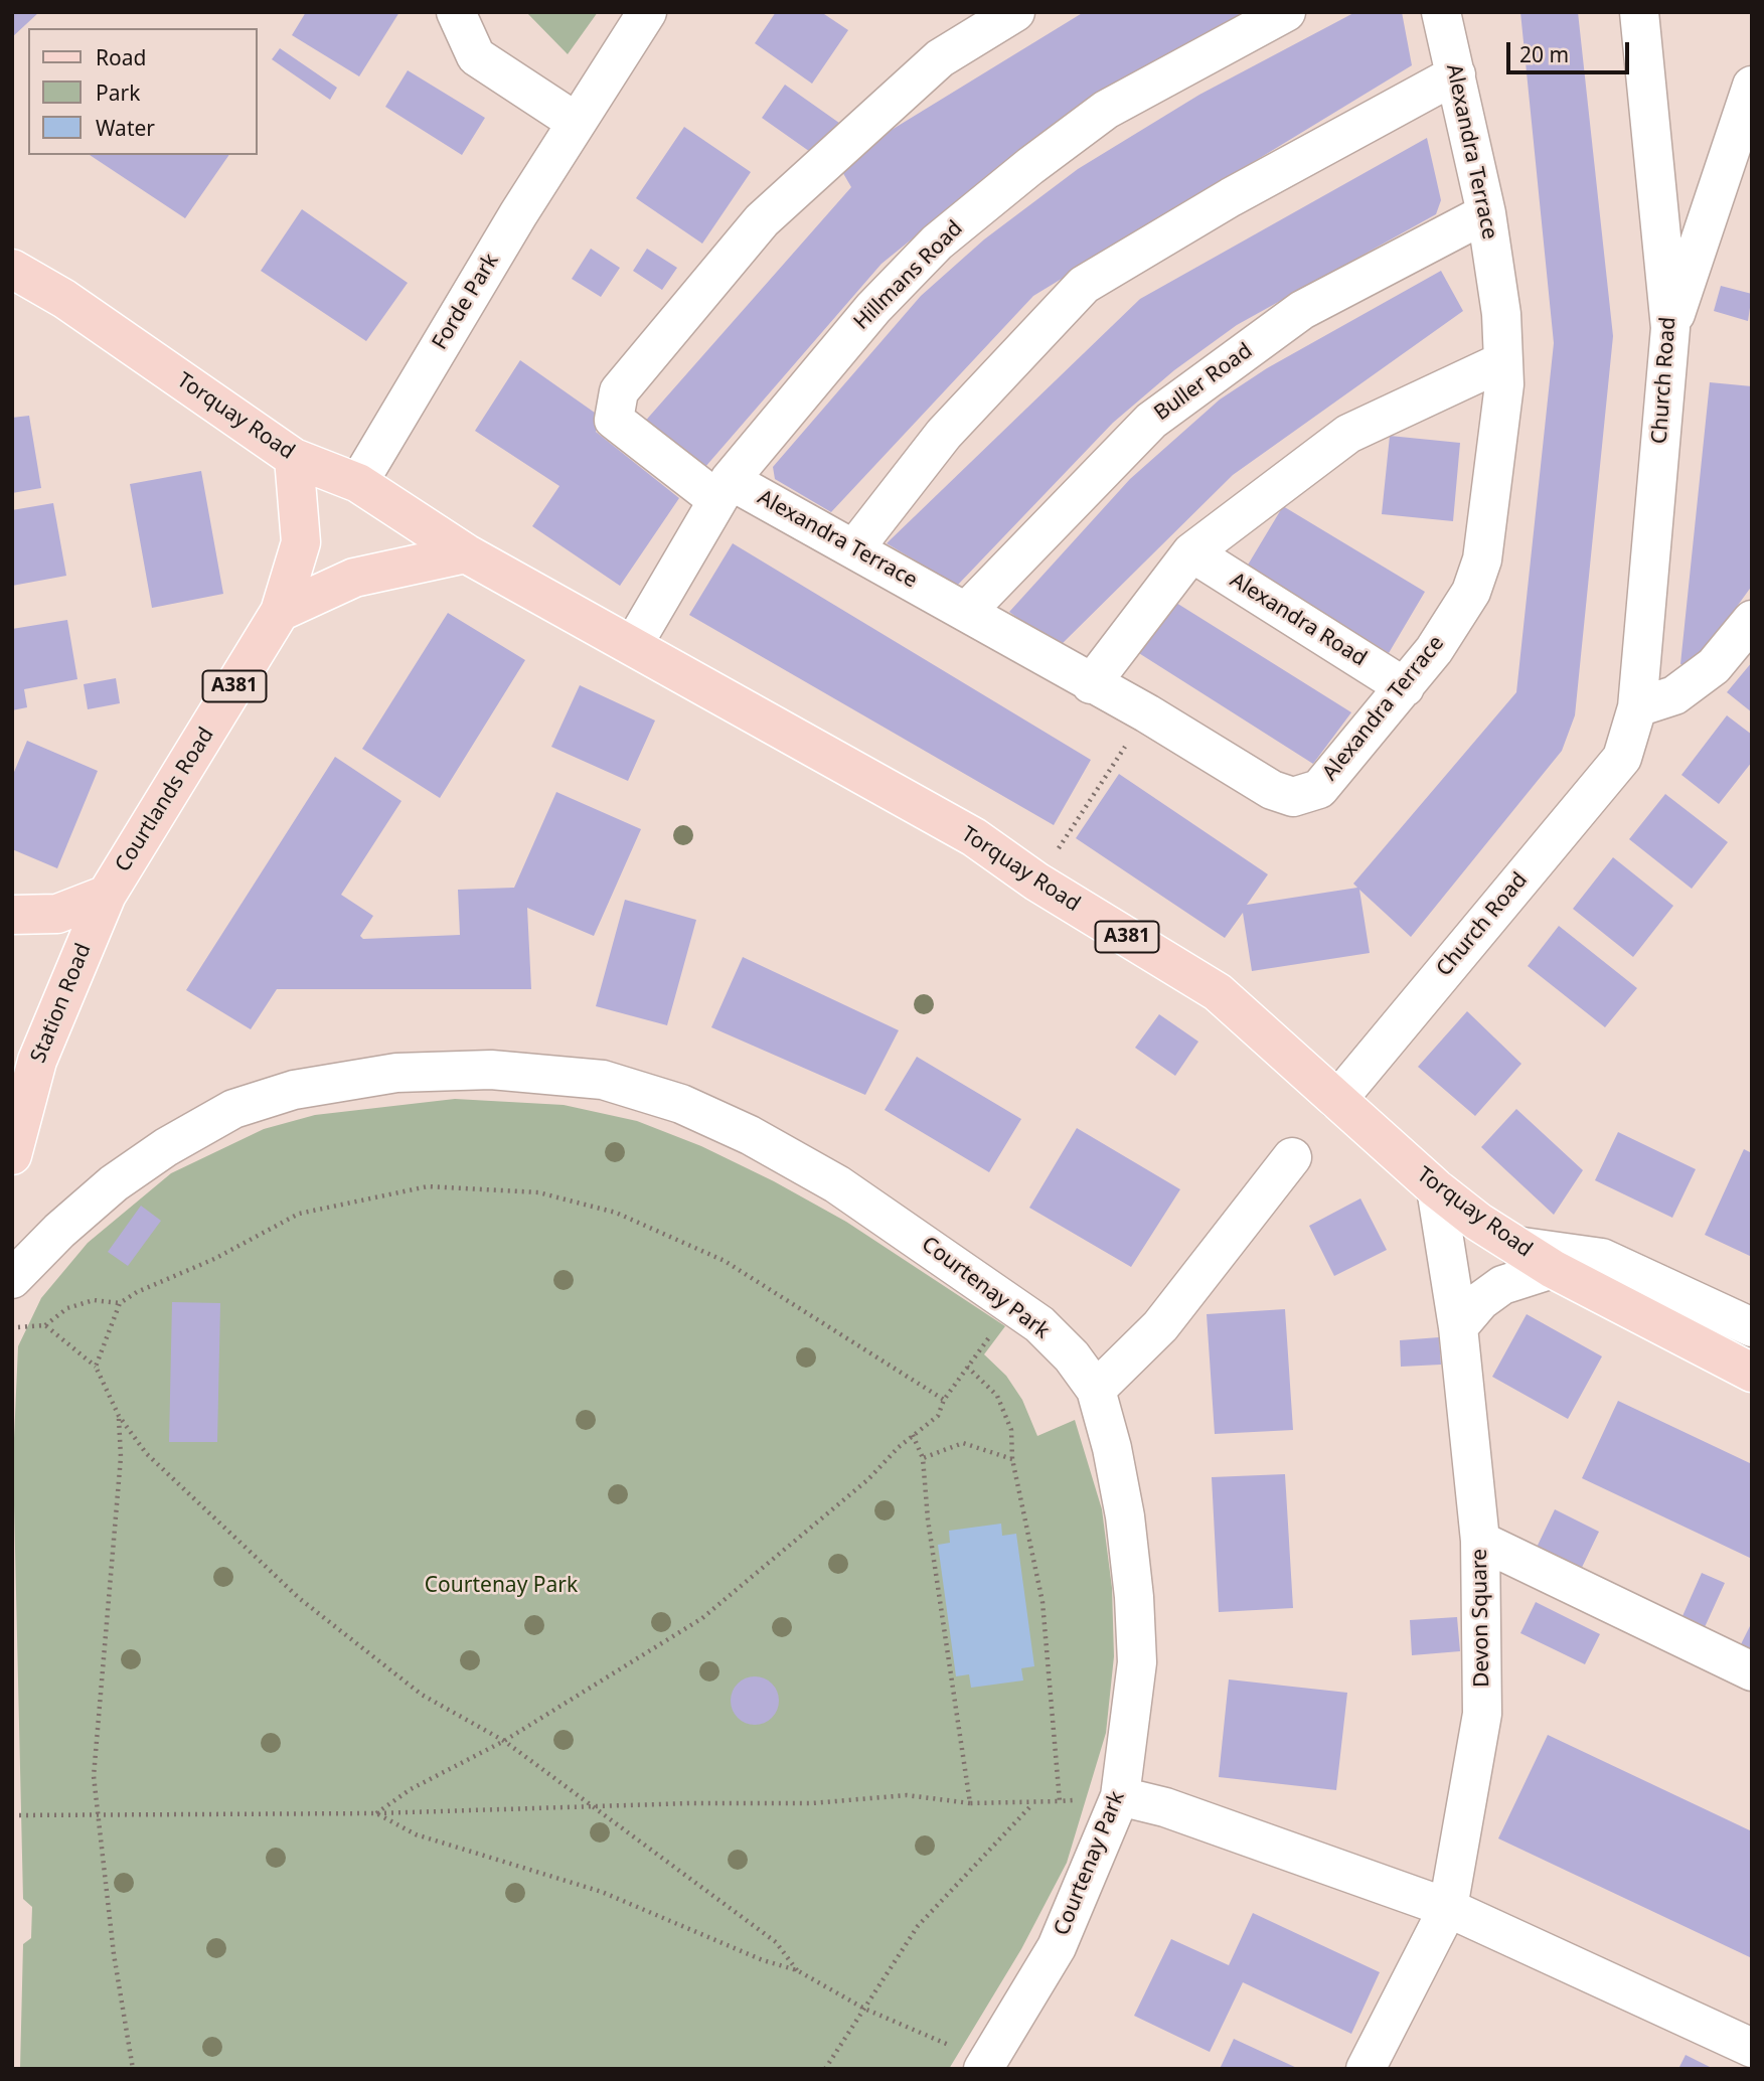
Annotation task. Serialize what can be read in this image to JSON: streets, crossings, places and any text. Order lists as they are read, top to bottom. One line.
{"streets":{"main road":["Torquay Road","A381","Courtlands Road","Station Road"],"street":["Alexandra Terrace","Hillmans Road","Forde Park","Church Road","Buller Road","Alexandra Road","Courtenay Park","Devon Square"]},"crossings":[["Alexandra Terrace","Hillmans Road"],["Alexandra Terrace","Buller Road"],["Alexandra Terrace","Alexandra Road"],["Hillmans Road","Torquay Road"],["Forde Park","Torquay Road"],["Church Road","Torquay Road"],["Torquay Road","Courtlands Road"],["Torquay Road","Devon Square"],["Courtlands Road","Station Road"]],"parks":["Courtenay Park"],"legend":["Road","Park","Water"],"scale_bar":"20 m"}
